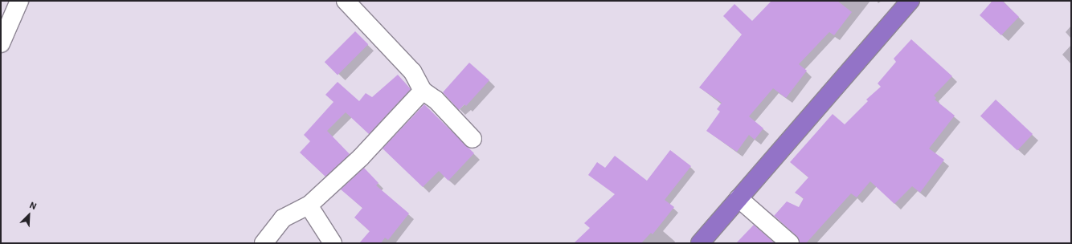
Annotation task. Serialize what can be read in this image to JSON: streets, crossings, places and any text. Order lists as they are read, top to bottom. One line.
{"north":"top right"}
